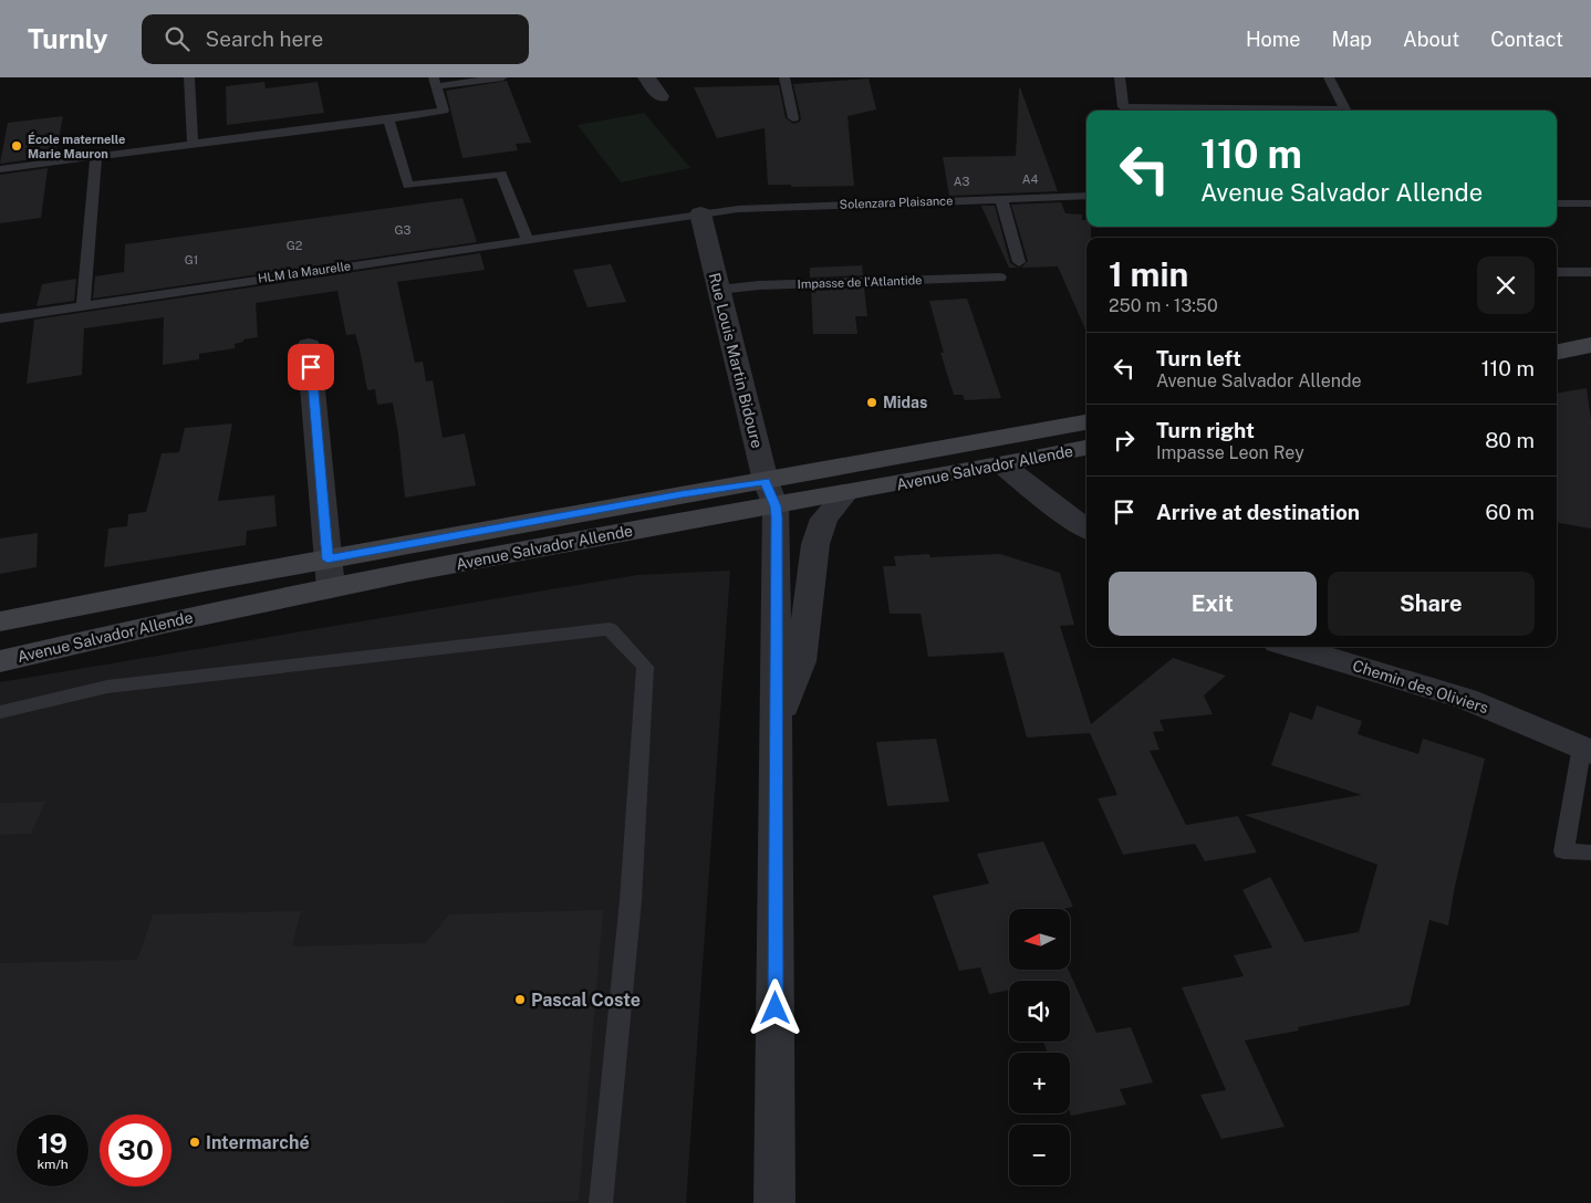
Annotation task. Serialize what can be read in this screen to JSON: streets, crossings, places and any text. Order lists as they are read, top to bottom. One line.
{"streets":{"main road":["Avenue Salvador Allende"],"street":["Rue Louis Martin Bidoure","Chemin des Oliviers"],"lane":["Solenzara Plaisance","HLM la Maurelle","Impasse de l'Atlantide"]},"crossings":[["Solenzara Plaisance","HLM la Maurelle"],["Solenzara Plaisance","Rue Louis Martin Bidoure"],["HLM la Maurelle","Rue Louis Martin Bidoure"],["Impasse de l'Atlantide","Rue Louis Martin Bidoure"],["Rue Louis Martin Bidoure","Avenue Salvador Allende"]],"places":["École maternelle Marie Mauron","Midas","Pascal Coste","Intermarché"],"house_numbers":["A4","A3","G3","G2","G1"],"north":"left","page":{"header":"Turnly","search":"Search here","nav":["Home","Map","About","Contact"],"turn":["110 m","Avenue Salvador Allende"],"heading":["1 min","250 m · 13:50"],"list":[{"name":"Turn left","note":"Avenue Salvador Allende","value":"110 m"},{"name":"Turn right","note":"Impasse Leon Rey","value":"80 m"},{"name":"Arrive at destination","value":"60 m"}],"buttons":["Exit","Share"],"map_buttons":["+","−"],"speed":"19 km/h","limit":"30"}}
